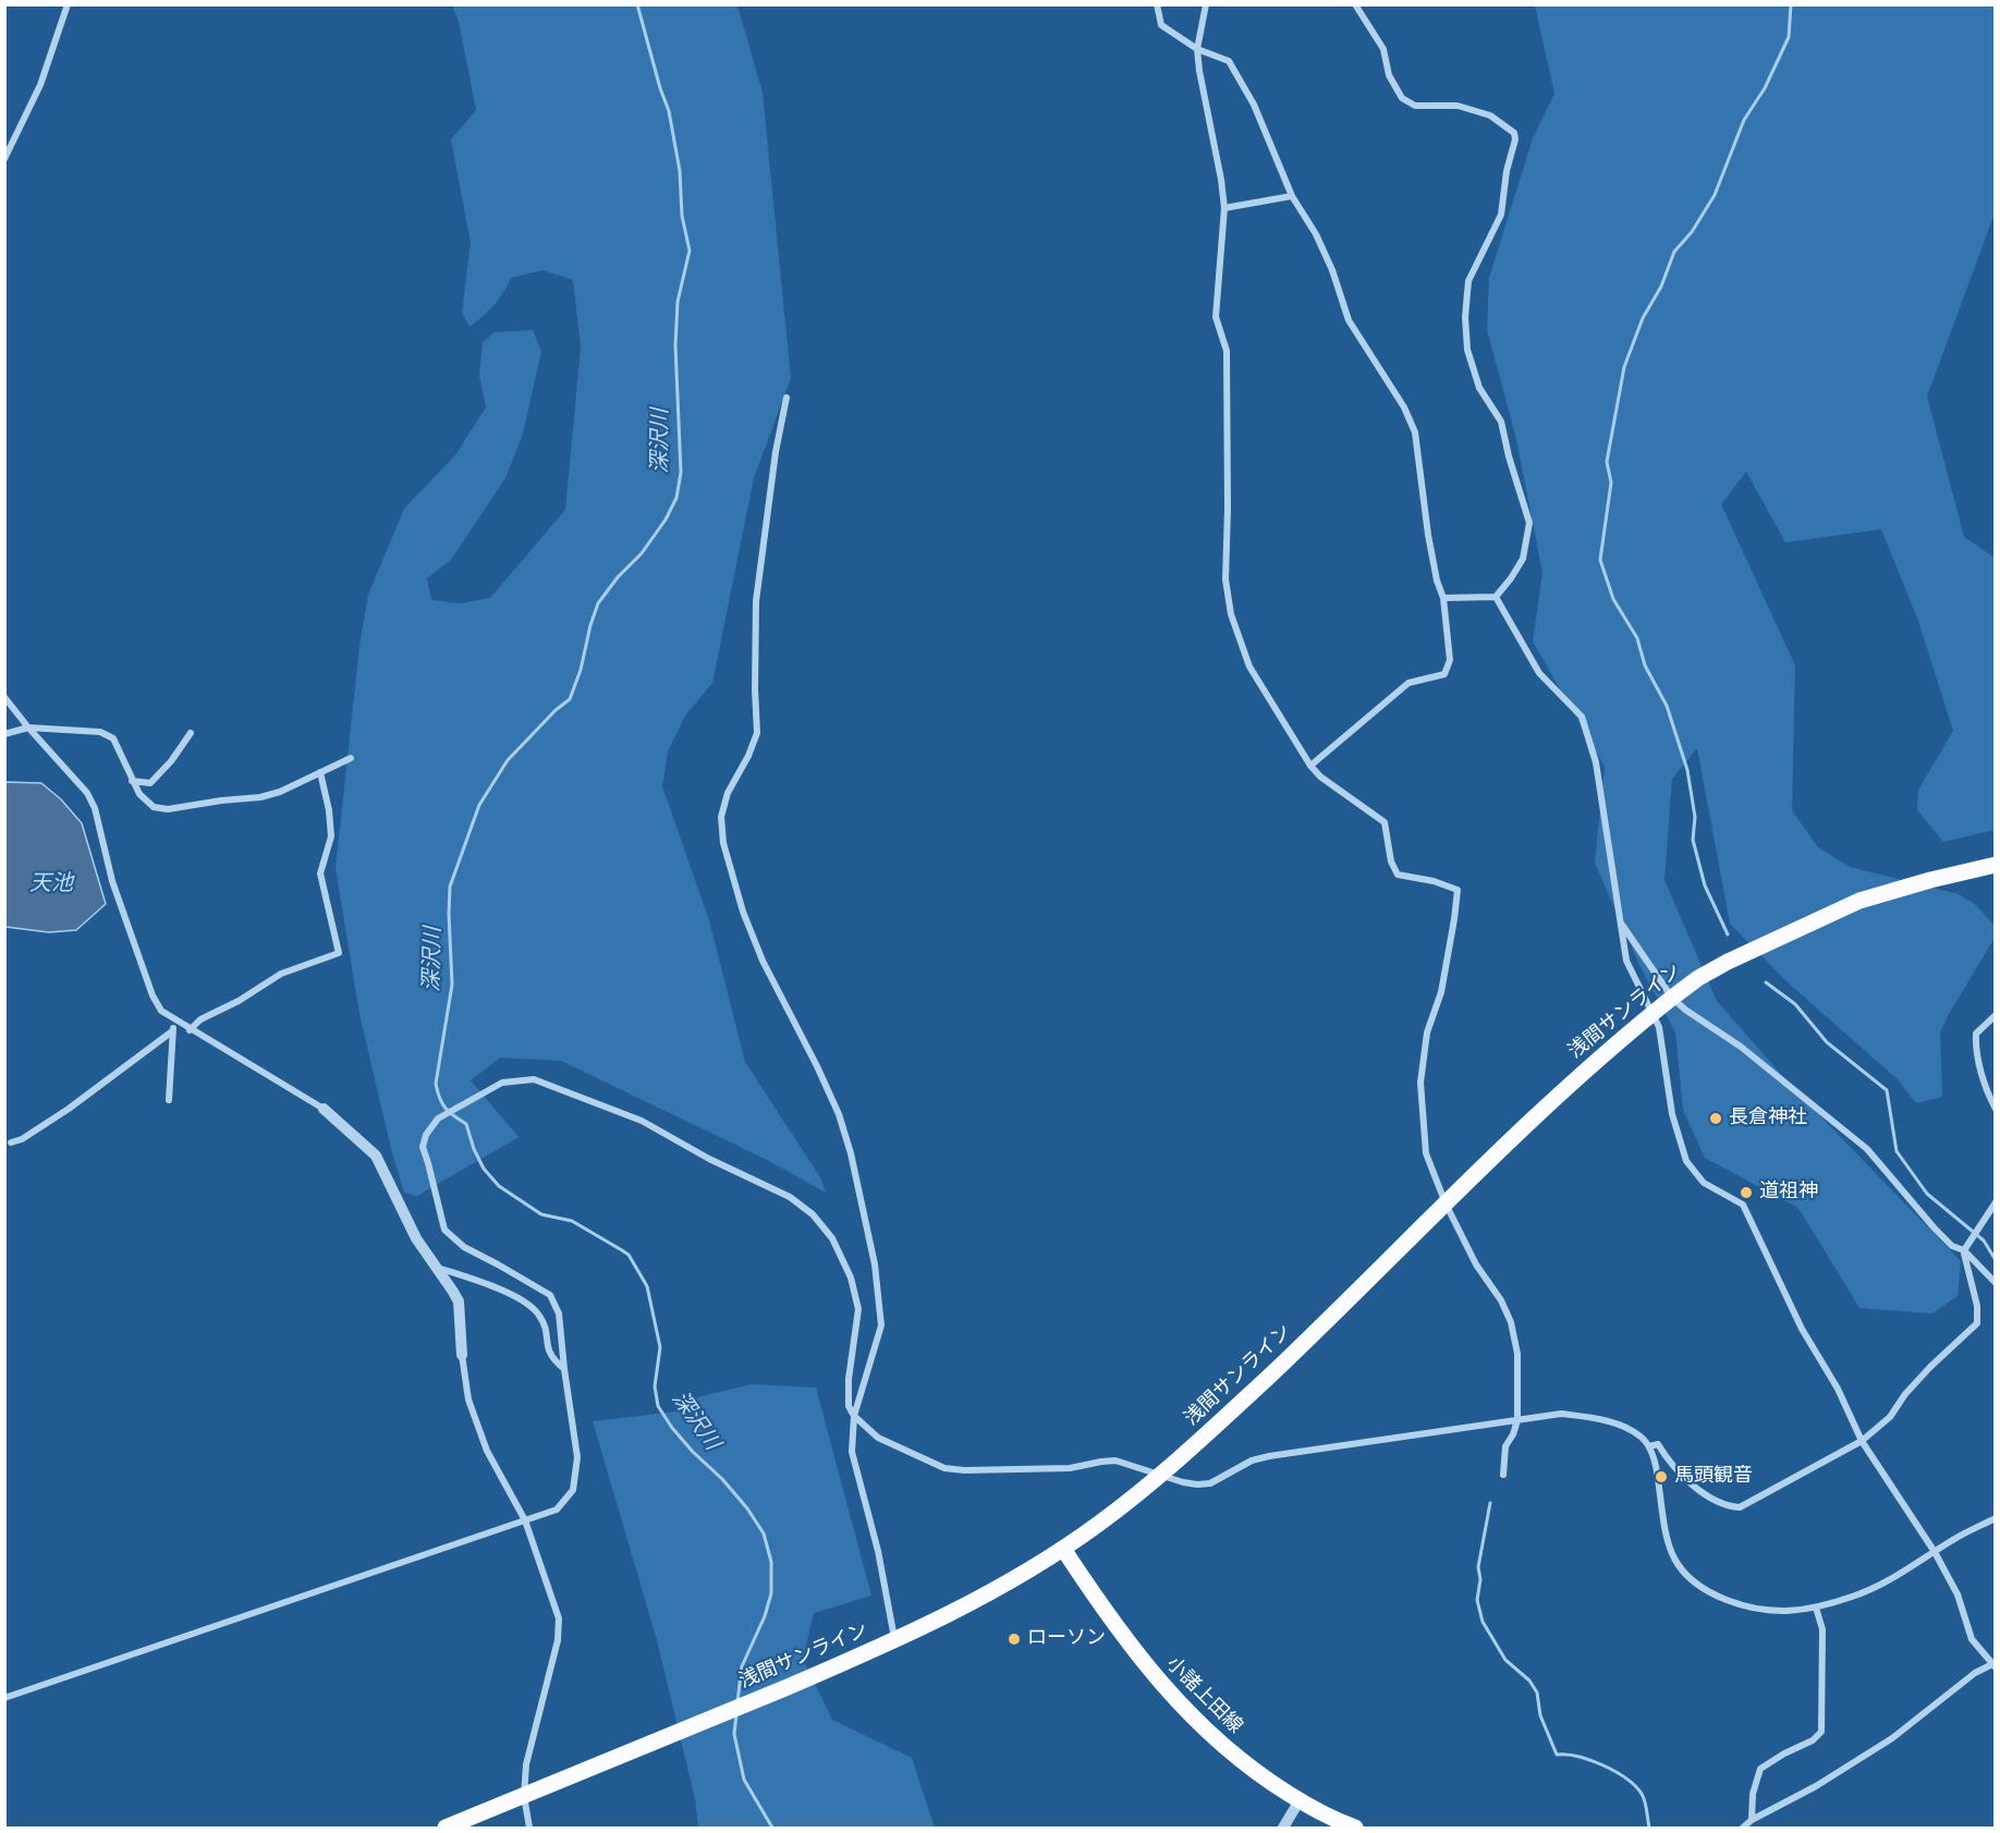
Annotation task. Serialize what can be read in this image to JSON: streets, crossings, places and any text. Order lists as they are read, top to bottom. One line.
{"streets":{"main road":["浅間サンライン","小諸上田線"]},"crossings":[["浅間サンライン","小諸上田線"]],"water":["深沢川","天池"],"places":["長倉神社","道祖神","馬頭観音","ローソン"]}
